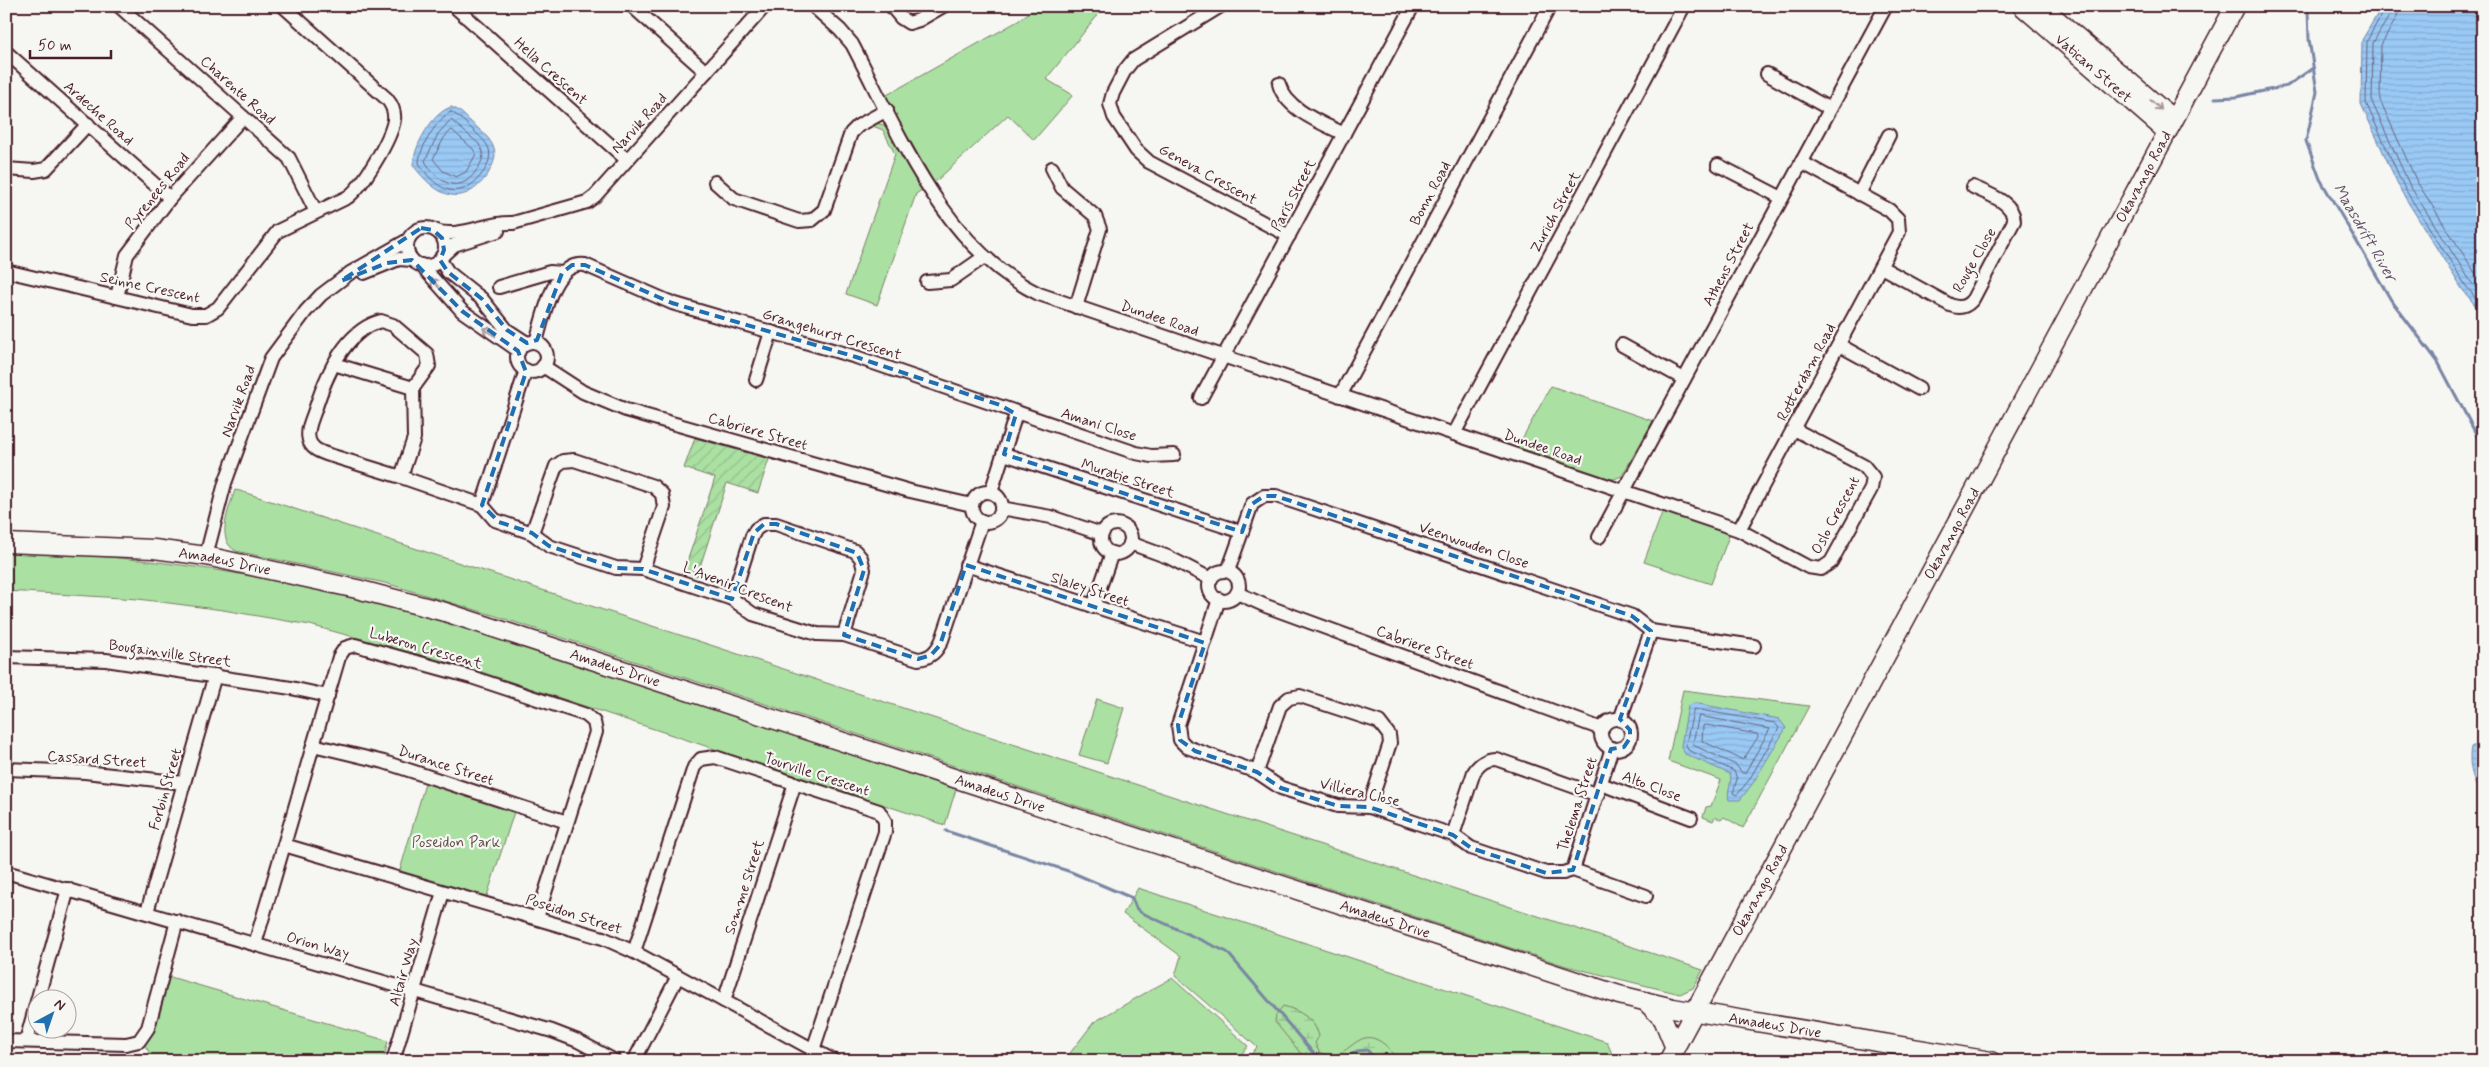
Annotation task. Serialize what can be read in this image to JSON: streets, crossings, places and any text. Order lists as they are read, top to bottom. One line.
{"streets":{"street":["Vatican Street","Hella Crescent","Charente Road","Ardeche Road","Narvik Road","Geneva Crescent","Okavango Road","Pyrenees Road","Bonn Road","Paris Street","Zurich Street","Rouge Close","Athens Street","Seinne Crescent","Dundee Road","Grangehurst Crescent","Rotterdam Road","Amani Close","Cabriere Street","Muratie Street","Oslo Crescent","Veenwouden Close","Amadeus Drive","L'Avenir Crescent","Slaley Street","Luberon Crescent","Bougainville Street","Cassard Street","Durance Street","Tourville Crescent","Alto Close","Forbin Street","Villiera Close","Thelema Street","Somme Street","Poseidon Street","Orion Way","Altair Way"]},"crossings":[["Vatican Street","Okavango Road"],["Hella Crescent","Narvik Road"],["Charente Road","Pyrenees Road"],["Charente Road","Seinne Crescent"],["Ardeche Road","Pyrenees Road"],["Narvik Road","Amadeus Drive"],["Geneva Crescent","Paris Street"],["Okavango Road","Amadeus Drive"],["Pyrenees Road","Seinne Crescent"],["Bonn Road","Dundee Road"],["Paris Street","Dundee Road"],["Zurich Street","Dundee Road"],["Rouge Close","Rotterdam Road"],["Athens Street","Dundee Road"],["Athens Street","Rotterdam Road"],["Grangehurst Crescent","Amani Close"],["Rotterdam Road","Oslo Crescent"],["Cabriere Street","Veenwouden Close"],["Cabriere Street","L'Avenir Crescent"],["Cabriere Street","Villiera Close"],["Cabriere Street","Thelema Street"],["Muratie Street","Veenwouden Close"],["Veenwouden Close","Villiera Close"],["L'Avenir Crescent","Slaley Street"],["Slaley Street","Villiera Close"],["Luberon Crescent","Bougainville Street"],["Luberon Crescent","Durance Street"],["Luberon Crescent","Poseidon Street"],["Luberon Crescent","Orion Way"],["Bougainville Street","Forbin Street"],["Cassard Street","Forbin Street"],["Tourville Crescent","Somme Street"],["Tourville Crescent","Poseidon Street"],["Alto Close","Villiera Close"],["Alto Close","Thelema Street"],["Forbin Street","Orion Way"],["Villiera Close","Thelema Street"],["Somme Street","Poseidon Street"],["Poseidon Street","Altair Way"],["Orion Way","Altair Way"]],"water":["Maasdrift River"],"parks":["Poseidon Park"],"scale_bar":"50 m","north":"top right"}
